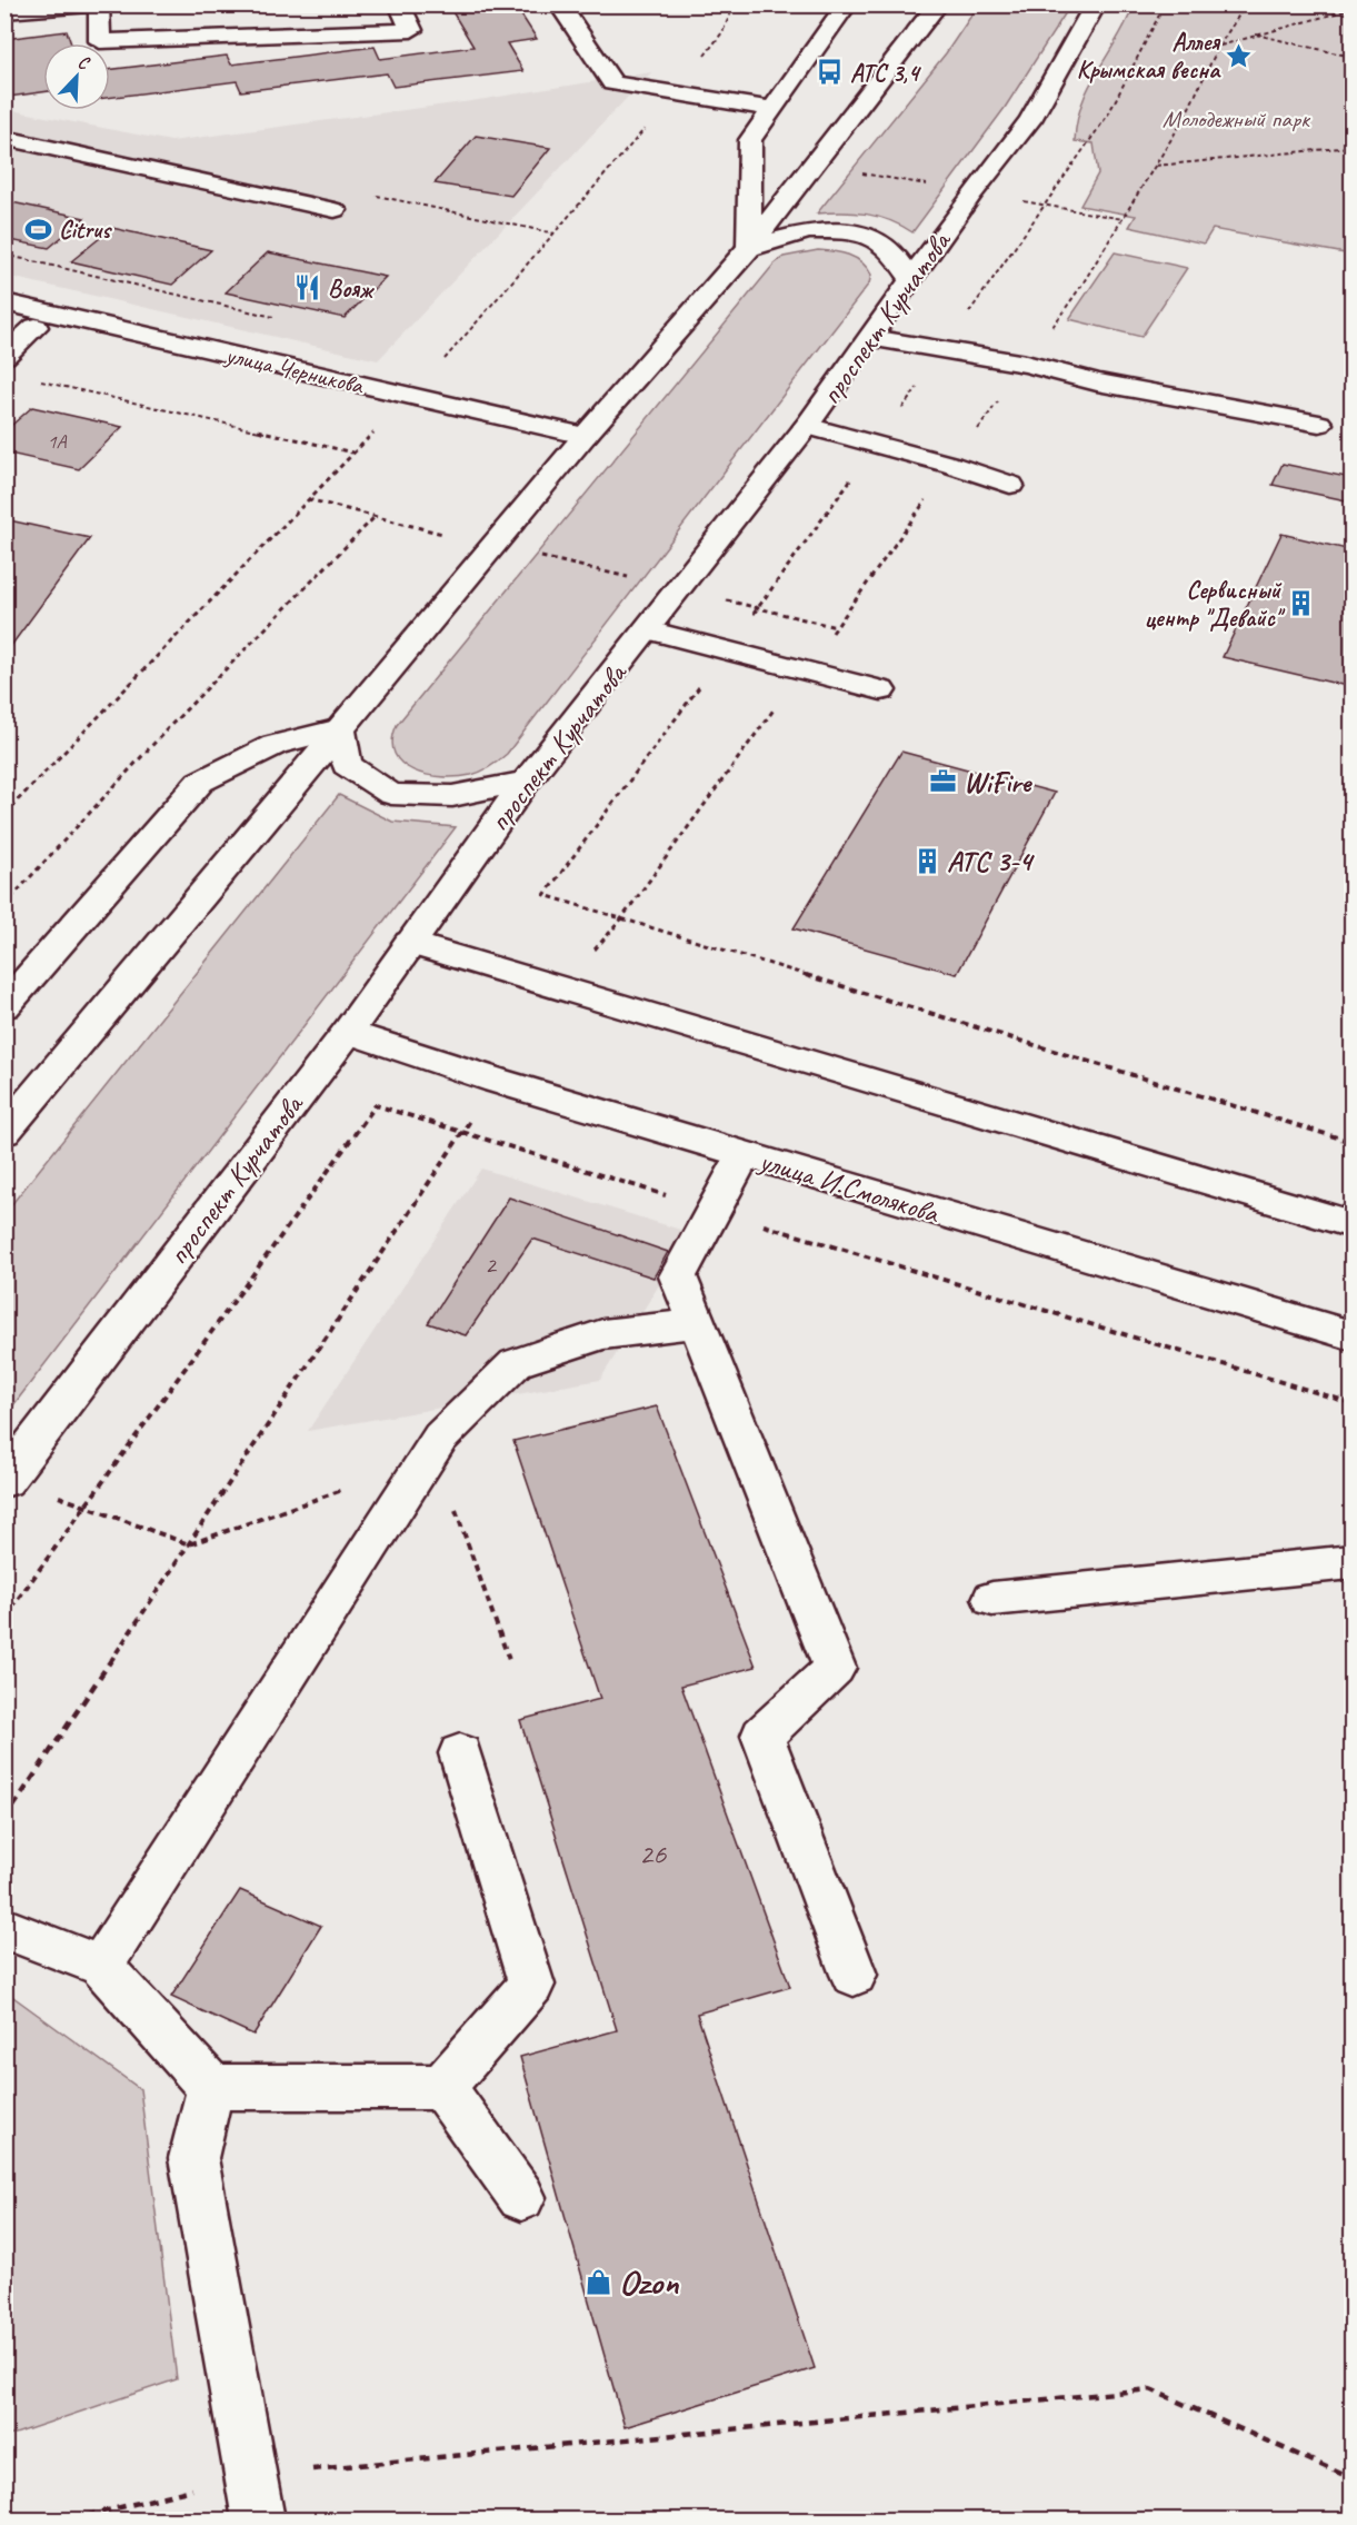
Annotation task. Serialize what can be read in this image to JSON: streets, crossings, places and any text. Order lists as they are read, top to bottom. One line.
{"streets":{"main road":["проспект Курчатова","улица Черникова","улица И.Смолякова"]},"crossings":[["проспект Курчатова","улица И.Смолякова"]],"parks":["Молодежный парк"],"places":{"place":["Аллея Крымская весна"],"bus stop":["АТС 3,4"],"sports":["Citrus"],"restaurant":["Вояж"],"building":["Сервисный центр \"Девайс\"","АТС 3-4"],"office":["WiFire"],"shop":["Ozon"]},"house_numbers":["1А","2","26"],"north":"top right"}
